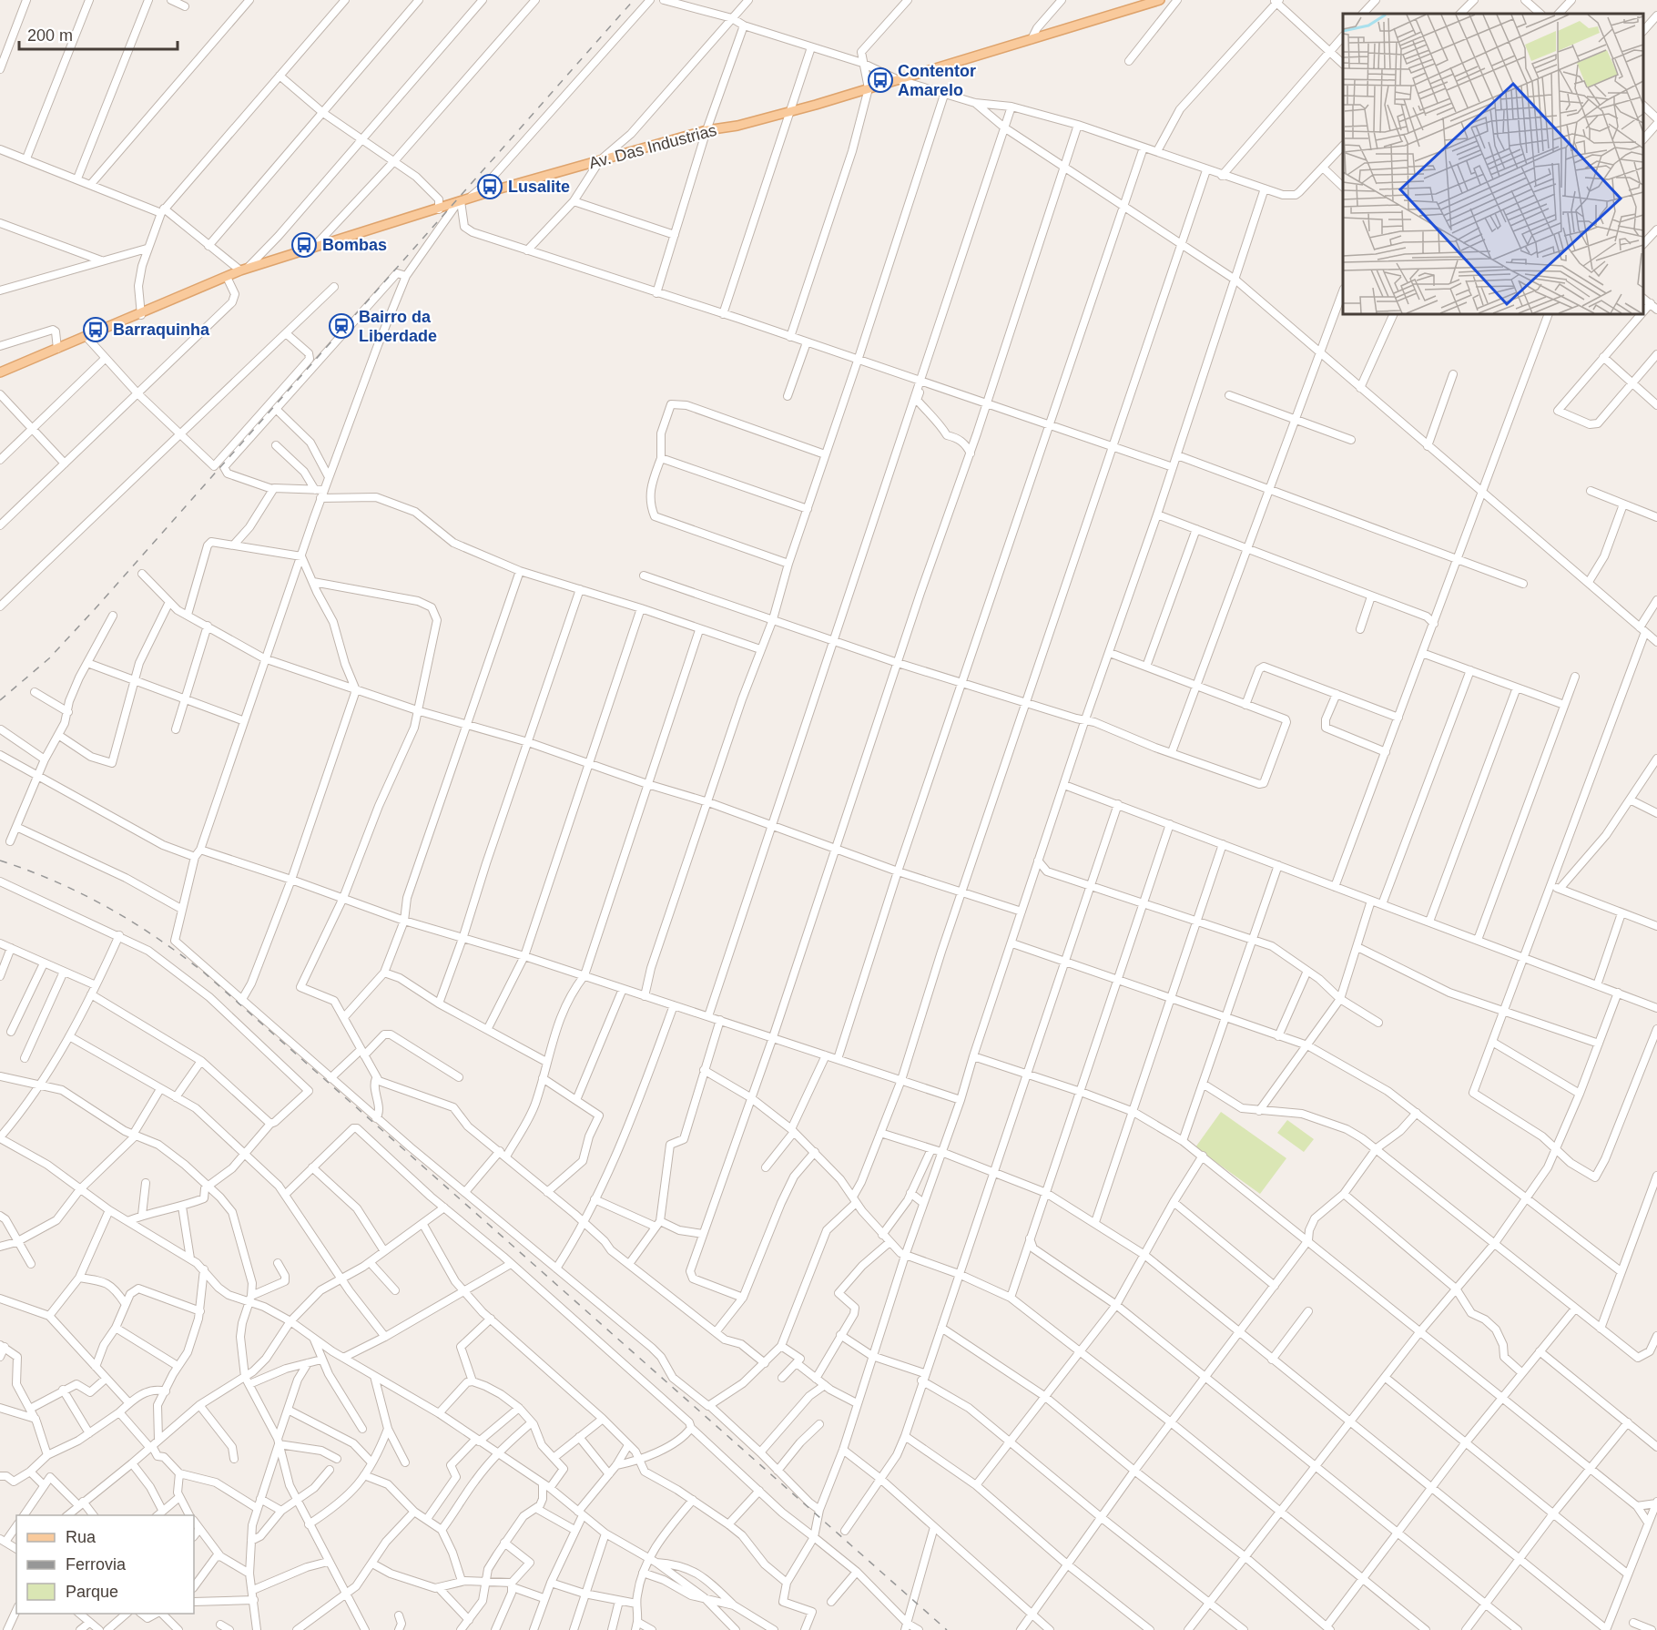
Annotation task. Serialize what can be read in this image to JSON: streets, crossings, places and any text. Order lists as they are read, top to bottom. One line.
{"streets":{"main road":["Av. Das Industrias"]},"places":{"bus stop":["Contentor Amarelo","Lusalite","Bombas","Barraquinha"],"station":["Bairro da Liberdade"]},"legend":["Rua","Ferrovia","Parque"],"scale_bar":"200 m"}
